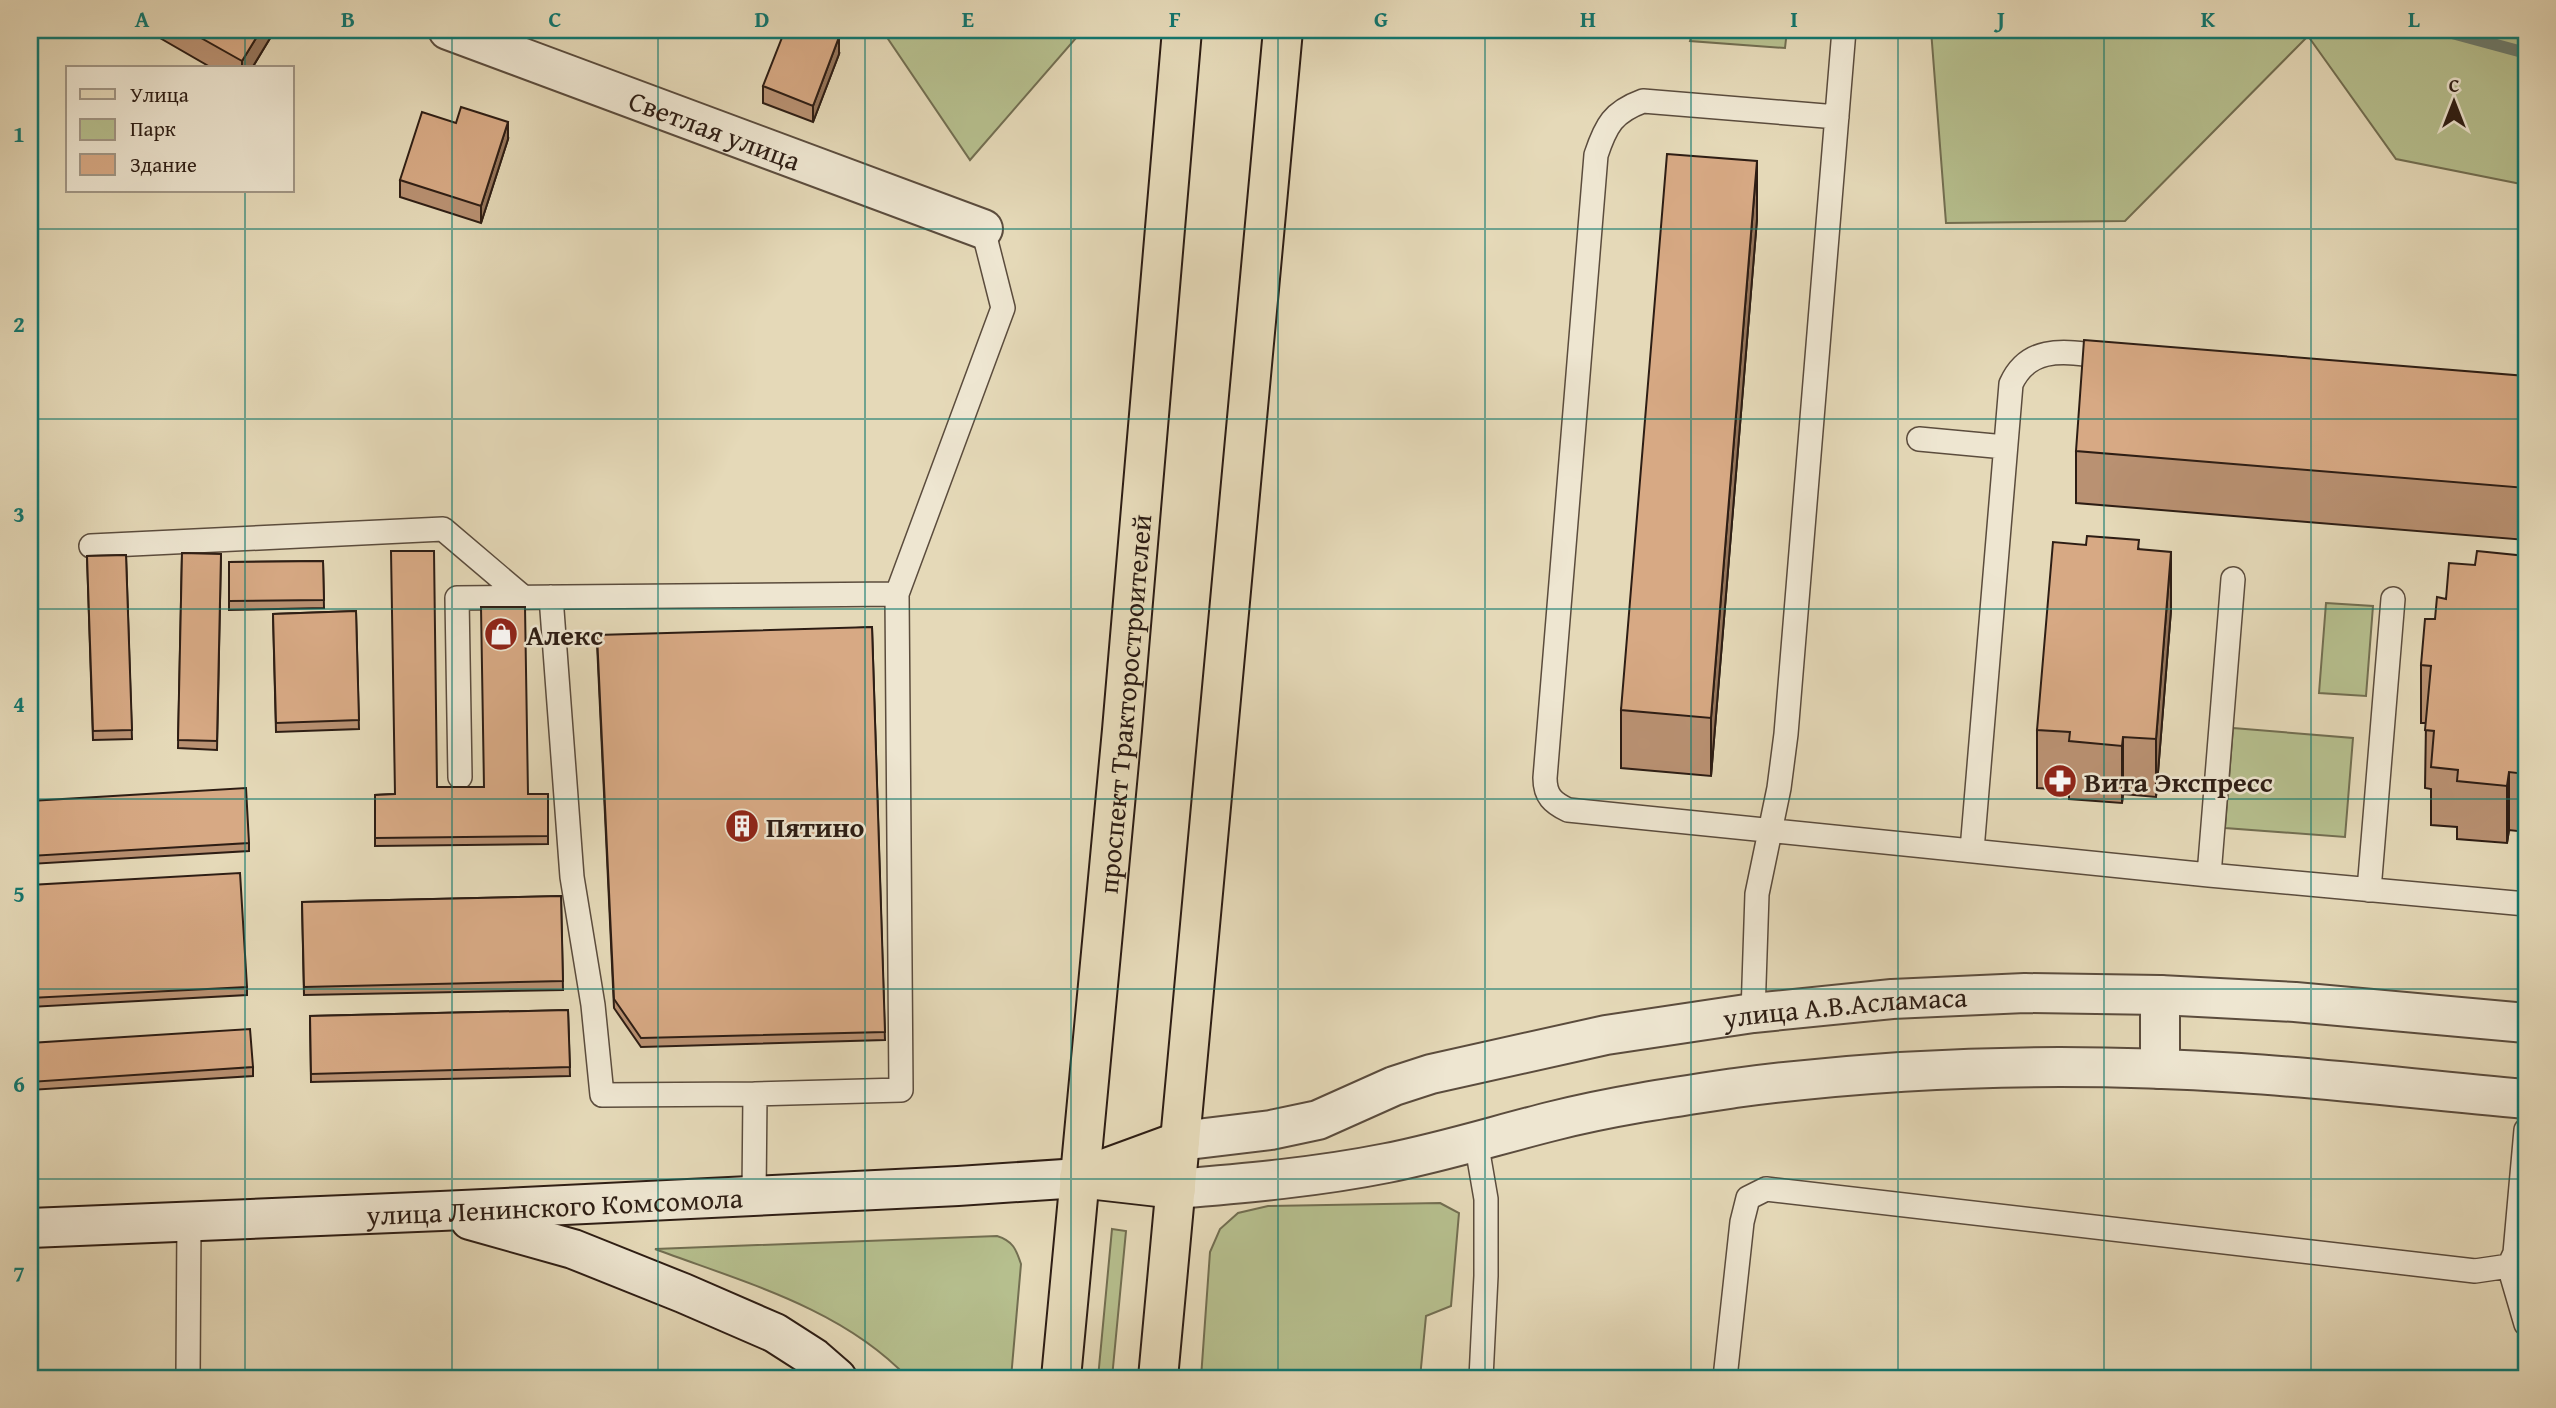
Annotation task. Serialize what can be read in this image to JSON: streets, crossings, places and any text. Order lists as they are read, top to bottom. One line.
{"streets":{"main road":["проспект Тракторостроителей"],"street":["Светлая улица","улица А.В.Асламаса","улица Ленинского Комсомола"]},"crossings":[["проспект Тракторостроителей","улица Ленинского Комсомола"]],"places":{"shop":["Алекс"],"pharmacy":["Вита Экспресс"],"building":["Пятино"]},"legend":["Улица","Парк","Здание"],"north":"top","grid":{"columns":["A","B","C","D","E","F","G","H","I","J","K","L"],"rows":["1","2","3","4","5","6","7"]}}
